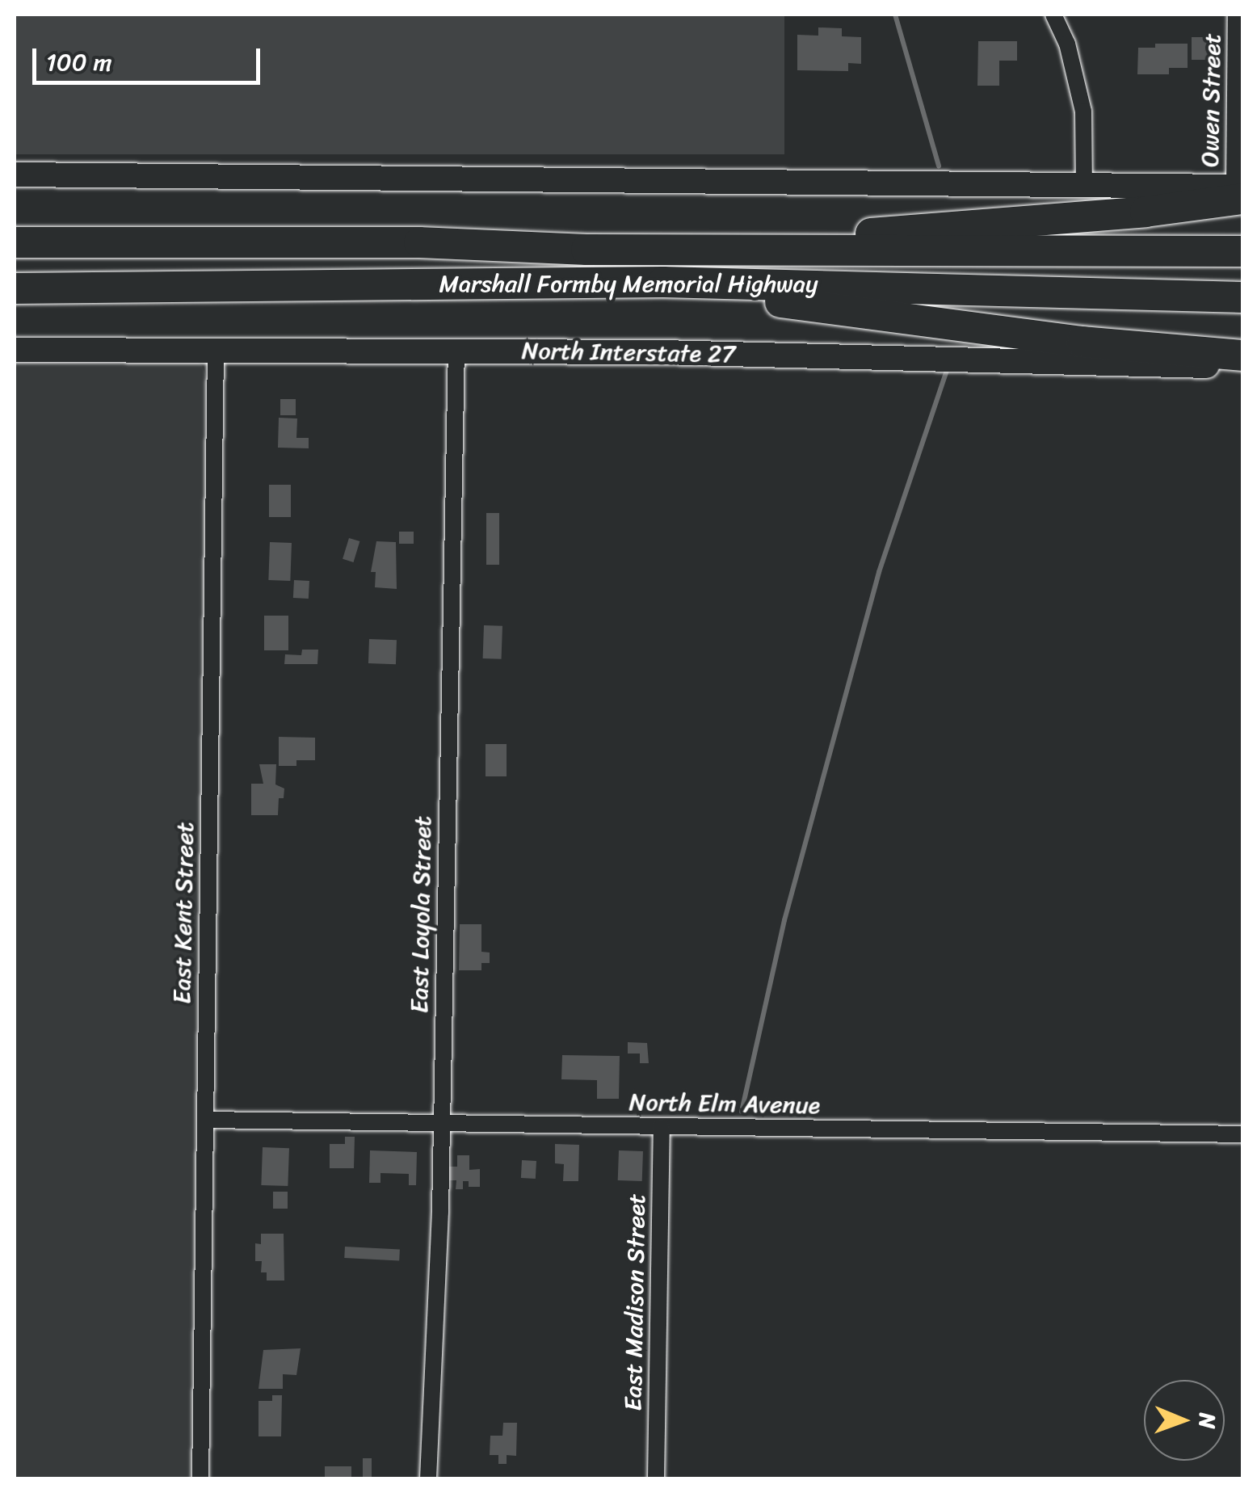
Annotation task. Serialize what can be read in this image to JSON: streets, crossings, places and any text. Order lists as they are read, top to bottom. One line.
{"streets":{"highway":["Marshall Formby Memorial Highway"],"main road":["North Interstate 27"],"street":["Owen Street","East Kent Street","East Loyola Street","North Elm Avenue","East Madison Street"]},"crossings":[["North Interstate 27","East Kent Street"],["North Interstate 27","East Loyola Street"],["East Kent Street","North Elm Avenue"],["East Loyola Street","North Elm Avenue"],["North Elm Avenue","East Madison Street"]],"scale_bar":"100 m","north":"right"}
